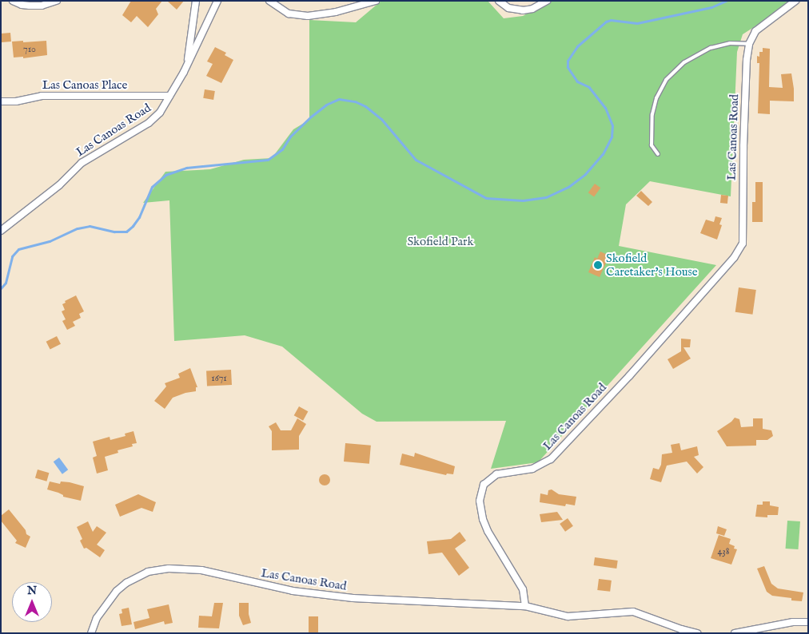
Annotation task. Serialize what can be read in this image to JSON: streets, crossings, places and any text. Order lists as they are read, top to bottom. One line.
{"streets":{"street":["Las Canoas Place","Las Canoas Road"]},"crossings":[["Las Canoas Place","Las Canoas Road"]],"parks":["Skofield Park"],"places":["Skofield Caretaker's House"],"house_numbers":["710","1671","438"],"north":"top"}
